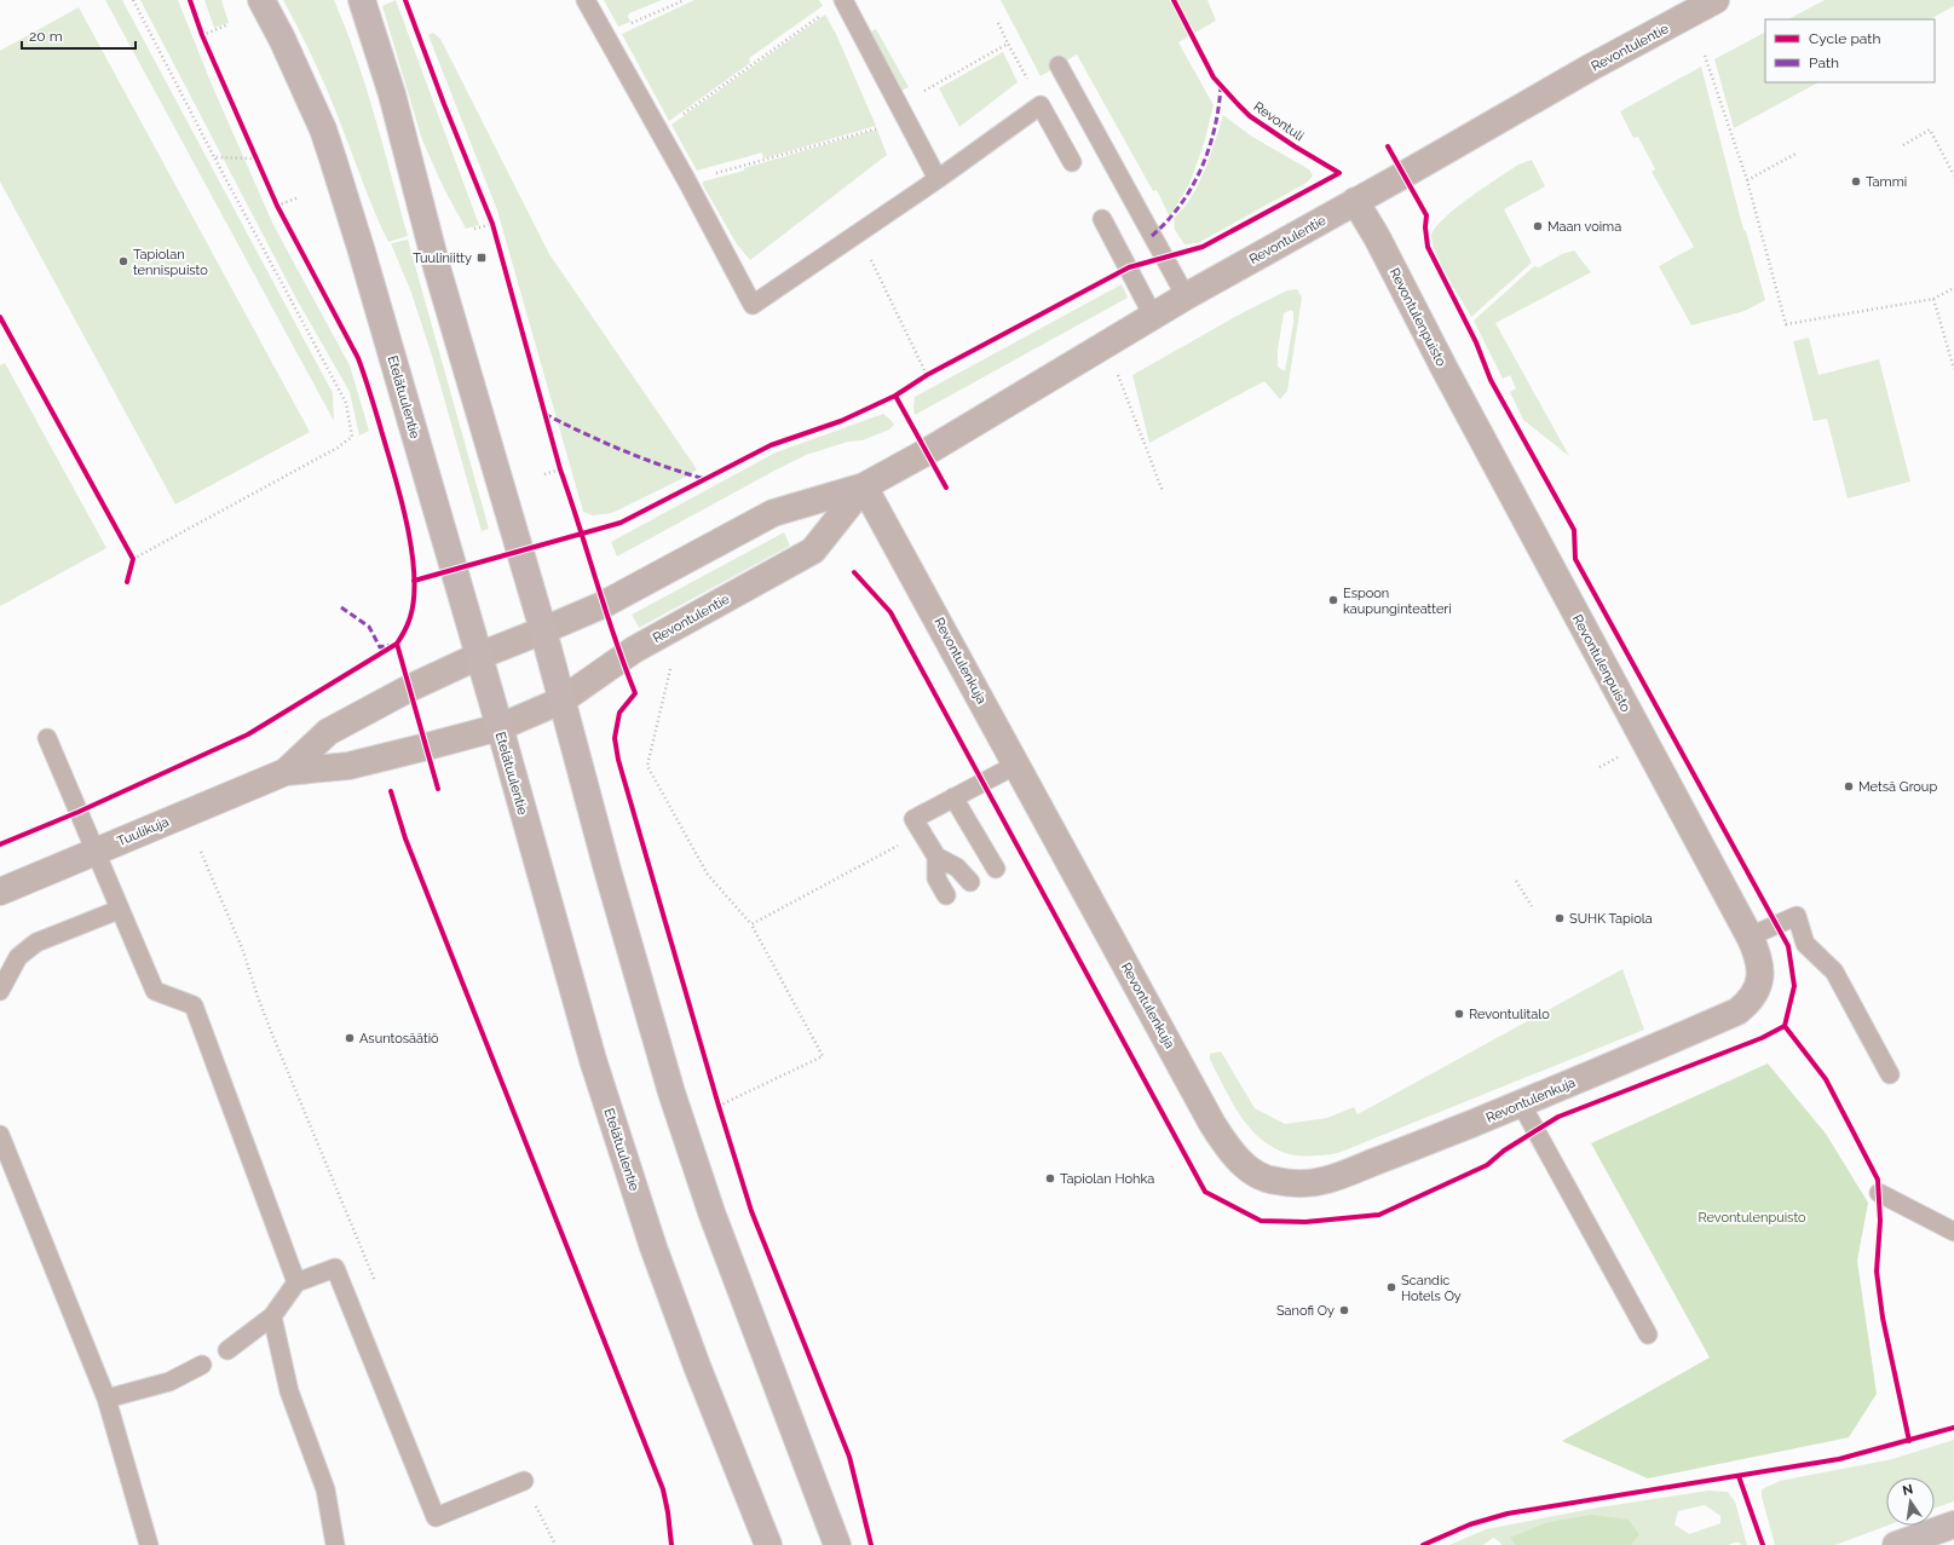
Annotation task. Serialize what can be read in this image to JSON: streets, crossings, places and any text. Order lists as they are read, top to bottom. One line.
{"streets":{"main road":["Etelätuulentie"],"street":["Revontulentie","Revontulenpuisto","Revontulenkuja","Tuulikuja"],"cycle path":["Revontuli"]},"crossings":[["Revontulentie","Revontulenpuisto"],["Revontulentie","Etelätuulentie"],["Revontulentie","Revontulenkuja"],["Revontulentie","Tuulikuja"],["Revontulenpuisto","Revontulenkuja"],["Etelätuulentie","Tuulikuja"]],"parks":["Revontulenpuisto"],"places":{"other":["Tammi","Maan voima","Tapiolan tennispuisto","Espoon kaupunginteatteri","Metsä Group","SUHK Tapiola","Revontulitalo","Asuntosäätiö","Tapiolan Hohka","Scandic Hotels Oy","Sanofi Oy"],"transit":["Tuuliniitty"]},"legend":["Cycle path","Path"],"scale_bar":"20 m","north":"top"}
